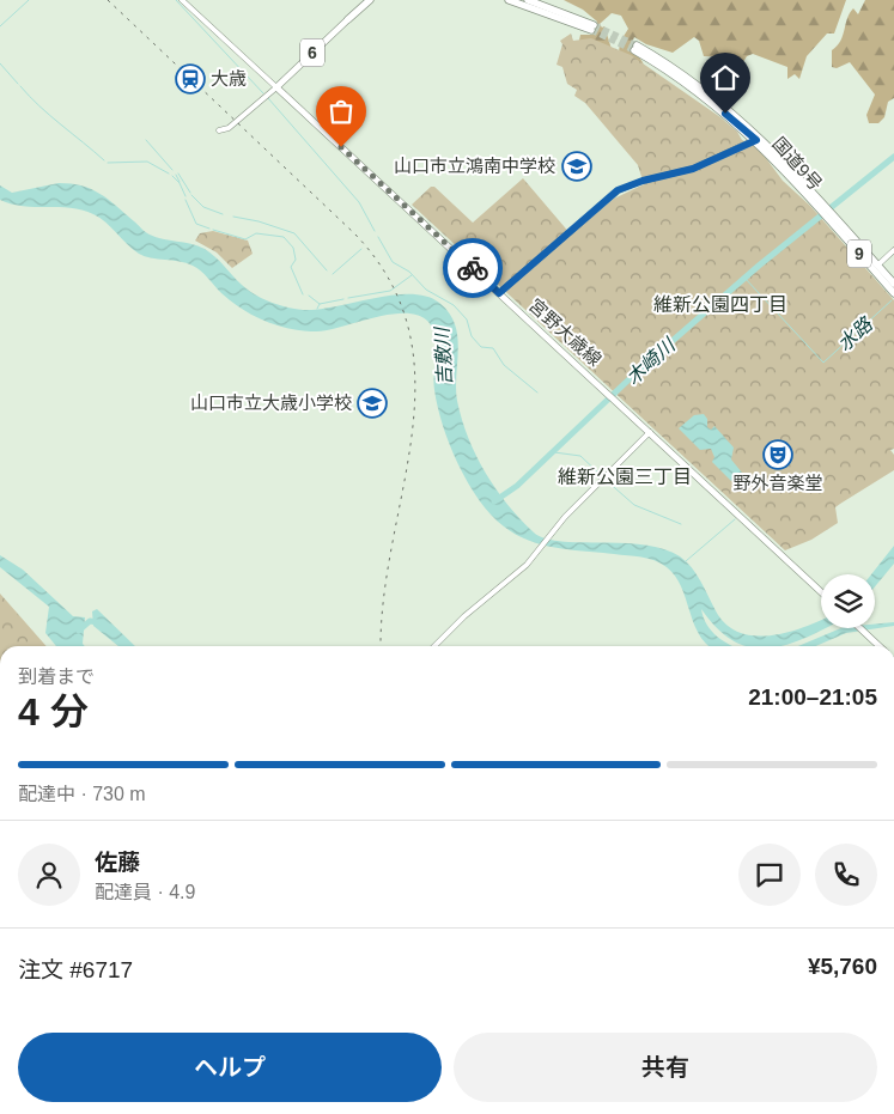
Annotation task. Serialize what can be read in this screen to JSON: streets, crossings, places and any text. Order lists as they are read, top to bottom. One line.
{"streets":{"highway":["国道9号","9"],"main road":["6","宮野大歳線"]},"crossings":[["6","宮野大歳線"]],"districts":["維新公園四丁目","維新公園三丁目"],"water":["水路","吉敷川","木崎川"],"places":{"station":["大歳"],"school or university":["山口市立鴻南中学校","山口市立大歳小学校"],"theatre":["野外音楽堂"]},"page":{"heading":["4 分","到着まで","21:00–21:05"],"panel":["佐藤","配達員 · 4.9","注文 #6717","¥5,760"],"bar":"配達中 · 730 m","buttons":["ヘルプ","共有"]}}
